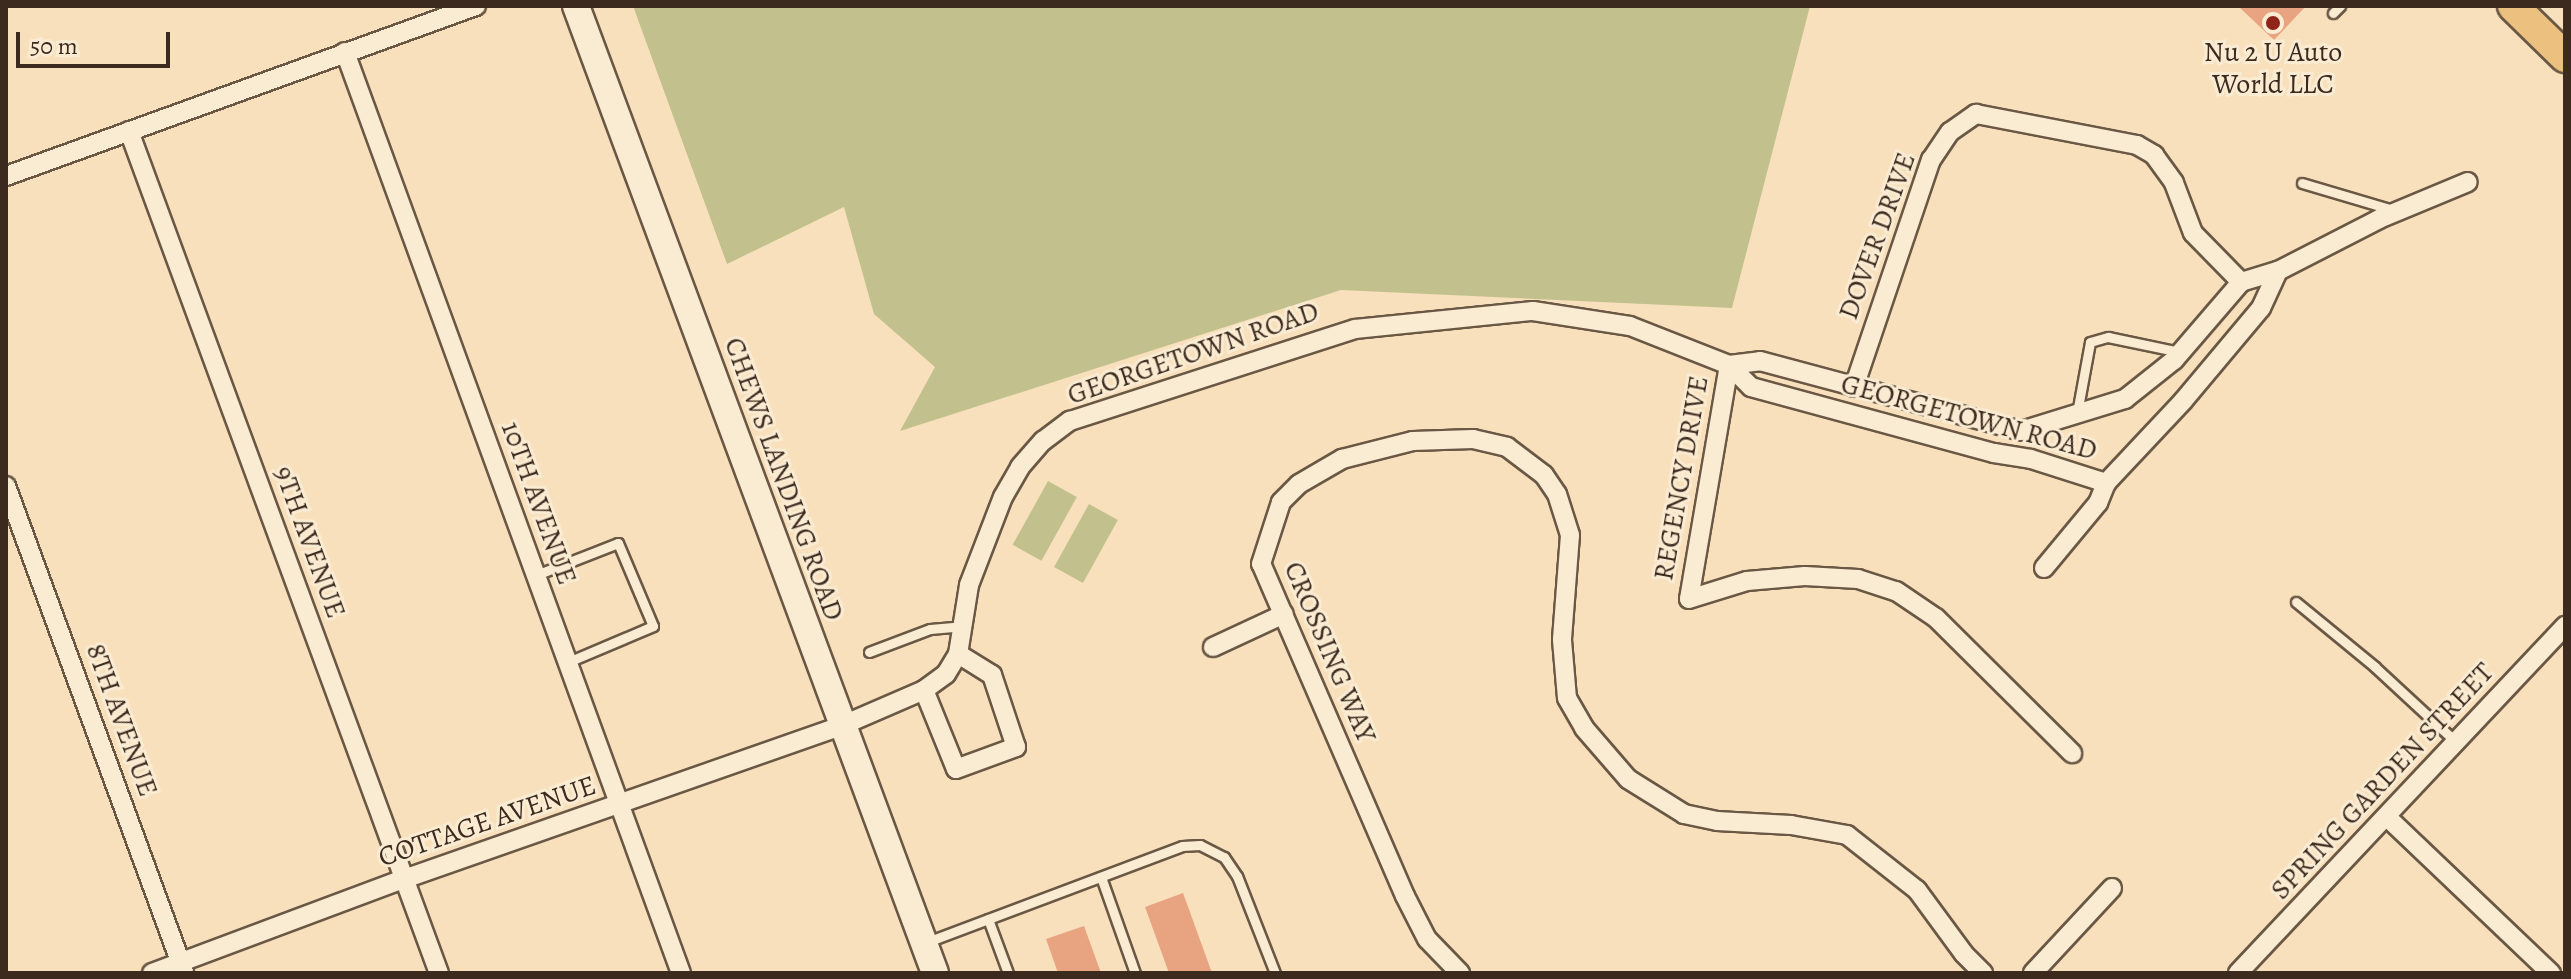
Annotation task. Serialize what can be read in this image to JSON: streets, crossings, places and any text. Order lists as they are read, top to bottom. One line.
{"streets":{"street":["DOVER DRIVE","GEORGETOWN ROAD","REGENCY DRIVE","CHEWS LANDING ROAD","10TH AVENUE","9TH AVENUE","CROSSING WAY","8TH AVENUE","SPRING GARDEN STREET","COTTAGE AVENUE"]},"crossings":[["DOVER DRIVE","GEORGETOWN ROAD"],["GEORGETOWN ROAD","REGENCY DRIVE"],["CHEWS LANDING ROAD","COTTAGE AVENUE"],["10TH AVENUE","COTTAGE AVENUE"],["9TH AVENUE","COTTAGE AVENUE"],["8TH AVENUE","COTTAGE AVENUE"]],"places":["Nu 2 U Auto World LLC"],"scale_bar":"50 m"}
